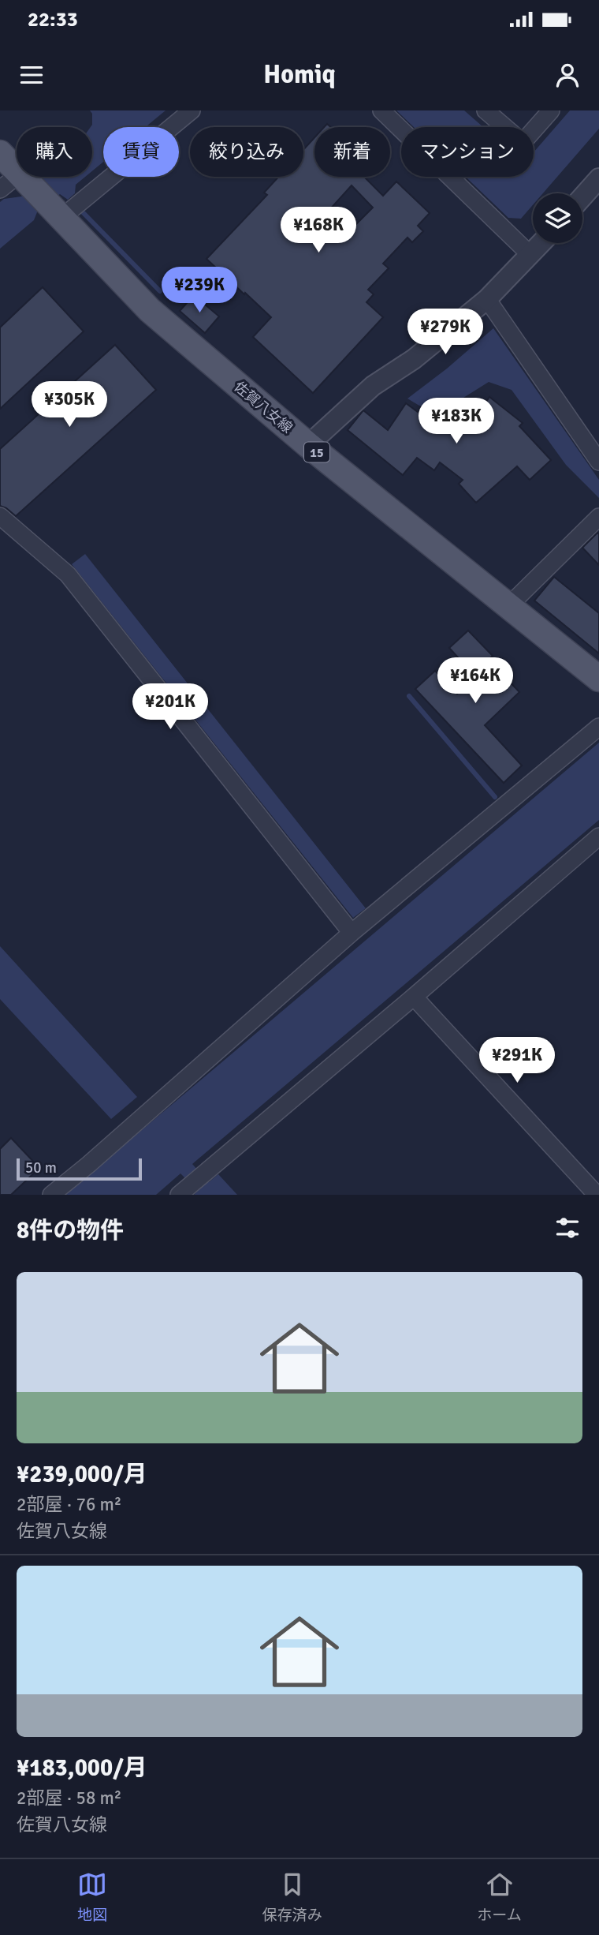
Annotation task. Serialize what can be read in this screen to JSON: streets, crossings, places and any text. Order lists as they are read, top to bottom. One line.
{"streets":{"main road":["佐賀八女線","15"]},"scale_bar":"50 m","page":{"status":"22:33","header":"Homiq","chip":["購入","賃貸","絞り込み","新着","マンション"],"price":["¥168K","¥239K","¥279K","¥305K","¥183K","¥164K","¥201K","¥291K"],"scale":"50 m","heading":"8件の物件","list":[{"name":"¥239,000/月","note":"2部屋 · 76 m² · 佐賀八女線"},{"name":"¥183,000/月","note":"2部屋 · 58 m² · 佐賀八女線"}],"tabs":["地図","保存済み","ホーム"]}}
